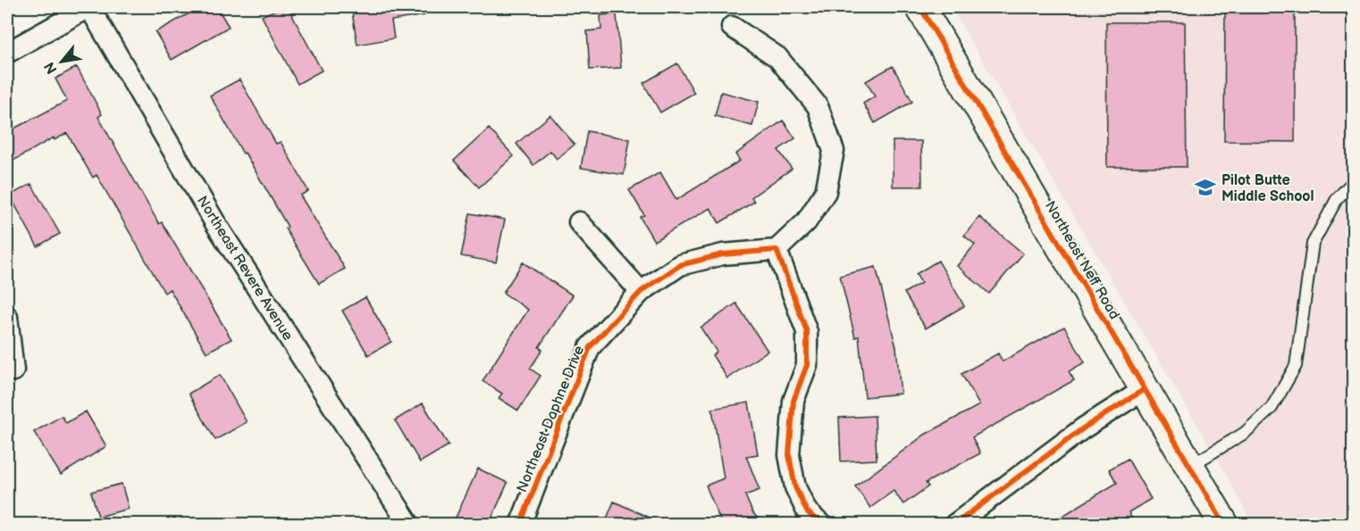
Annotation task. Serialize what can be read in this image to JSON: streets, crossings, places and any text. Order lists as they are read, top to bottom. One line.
{"streets":{"main road":["Northeast Neff Road"],"street":["Northeast Revere Avenue","Northeast Daphne Drive"]},"places":{"school or university":["Pilot Butte Middle School"]},"north":"bottom left"}
